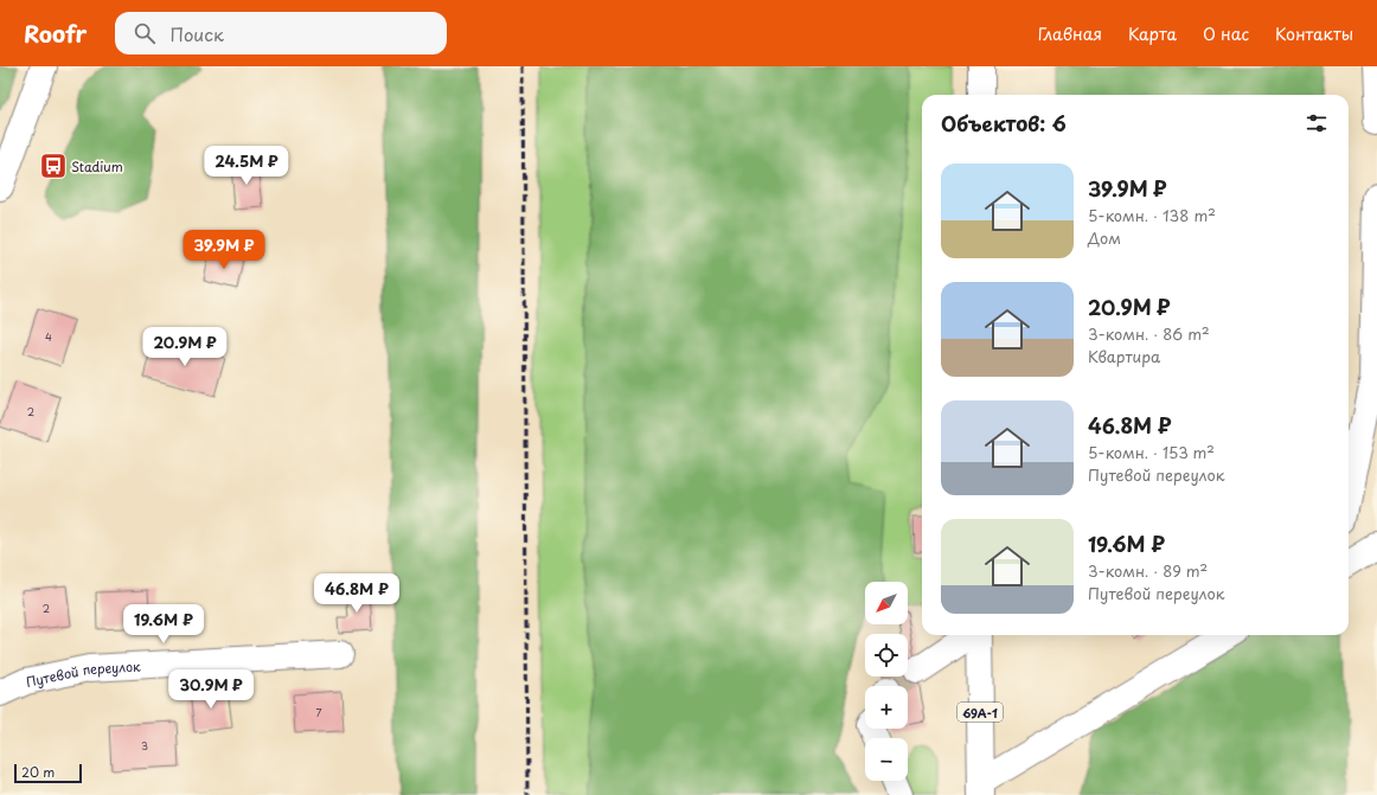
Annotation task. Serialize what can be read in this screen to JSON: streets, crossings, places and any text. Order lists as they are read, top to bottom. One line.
{"streets":{"street":["Путевой переулок","69А-1"]},"places":{"bus stop":["Stadium"]},"house_numbers":["4","2","2","7","3"],"scale_bar":"20 m","north":"bottom left","page":{"header":"Roofr","search":"Поиск","nav":["Главная","Карта","О нас","Контакты"],"heading":"Объектов: 6","price":["24.5M ₽","39.9M ₽","20.9M ₽","46.8M ₽","19.6M ₽","30.9M ₽"],"list":[{"name":"39.9M ₽","note":"5-комн. · 138 m² · Дом"},{"name":"20.9M ₽","note":"3-комн. · 86 m² · Квартира"},{"name":"46.8M ₽","note":"5-комн. · 153 m² · Путевой переулок"},{"name":"19.6M ₽","note":"3-комн. · 89 m² · Путевой переулок"}],"map_buttons":["+","−"],"scale":"20 m"}}
